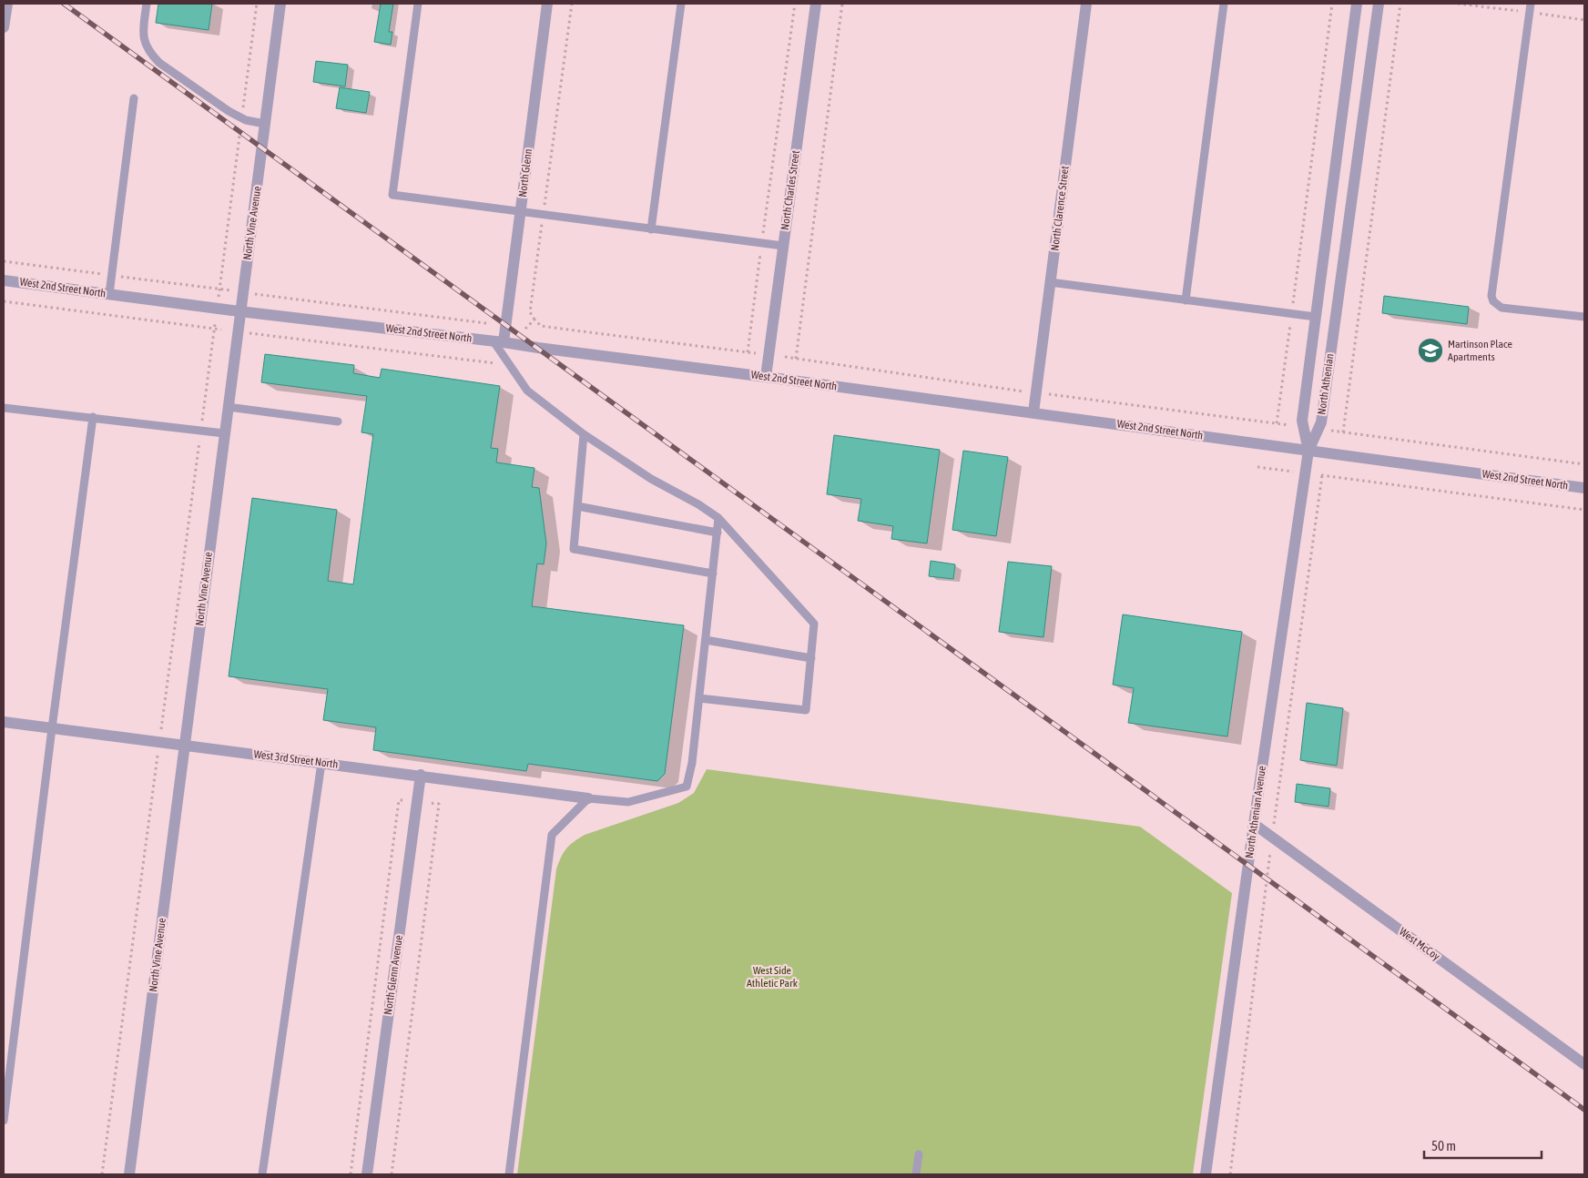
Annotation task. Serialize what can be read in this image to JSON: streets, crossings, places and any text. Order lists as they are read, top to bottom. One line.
{"streets":{"street":["North Glenn","North Charles Street","North Clarence Street","North Vine Avenue","West 2nd Street North","North Athenian","West 3rd Street North","North Athenian Avenue","West McCoy","North Glenn Avenue"]},"crossings":[["North Glenn","West 2nd Street North"],["North Charles Street","West 2nd Street North"],["North Clarence Street","West 2nd Street North"],["North Vine Avenue","West 2nd Street North"],["North Vine Avenue","West 3rd Street North"],["West 2nd Street North","North Athenian"],["West 2nd Street North","North Athenian Avenue"],["North Athenian","North Athenian Avenue"],["West 3rd Street North","North Glenn Avenue"],["North Athenian Avenue","West McCoy"]],"parks":["West Side Athletic Park"],"places":{"school or university":["Martinson Place Apartments"]},"scale_bar":"50 m"}
